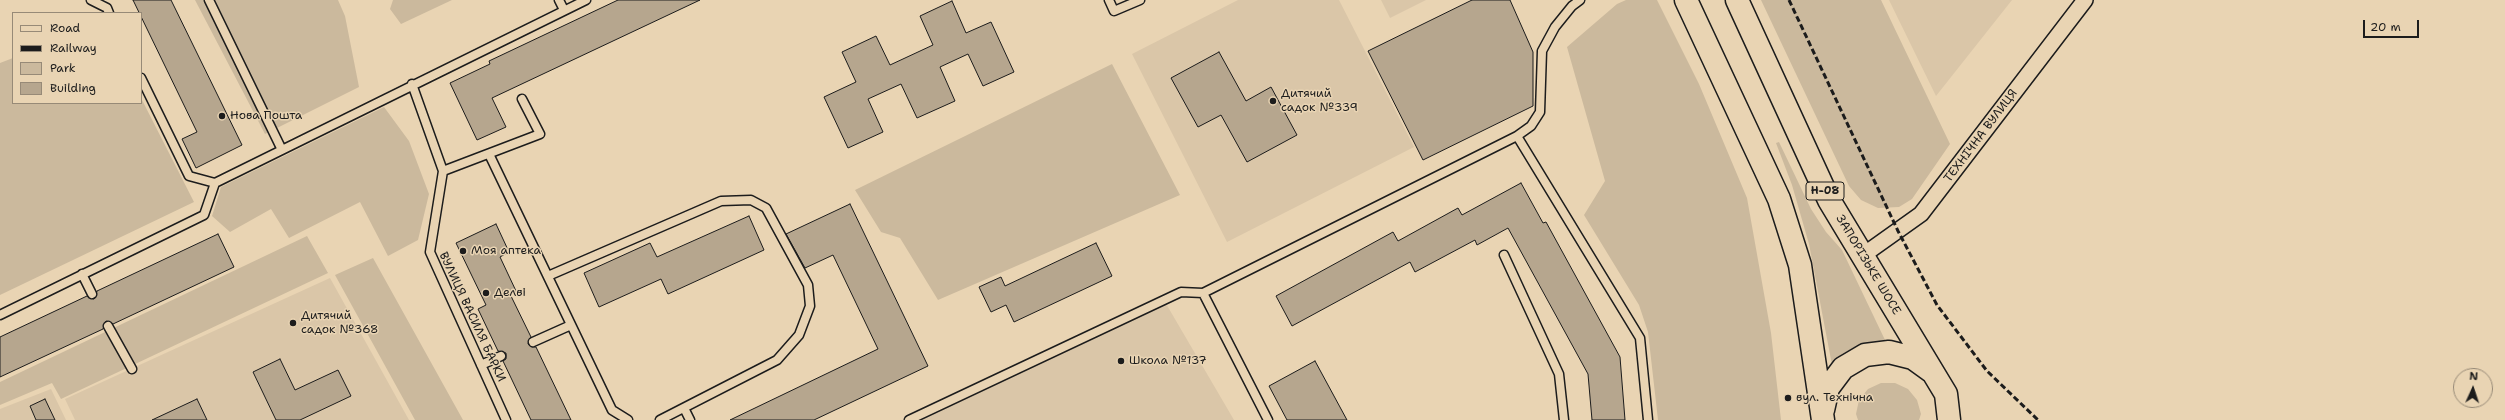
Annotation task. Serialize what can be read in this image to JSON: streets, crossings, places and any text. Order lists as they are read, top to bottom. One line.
{"streets":{"main road":["Н-08","ЗАПОРІЗЬКЕ ШОСЕ"],"street":["ТЕХНІЧНА ВУЛИЦЯ"],"lane":["ВУЛИЦЯ ВАСИЛЯ БАРКИ"]},"crossings":[["ТЕХНІЧНА ВУЛИЦЯ","ЗАПОРІЗЬКЕ ШОСЕ"],["Н-08","ЗАПОРІЗЬКЕ ШОСЕ"]],"places":["Дитячий садок №339","Нова Пошта","Моя аптека","Делві","Дитячий садок №368","Школа №137","вул. Технічна"],"legend":["Road","Railway","Park","Building"],"scale_bar":"20 m","north":"top"}
